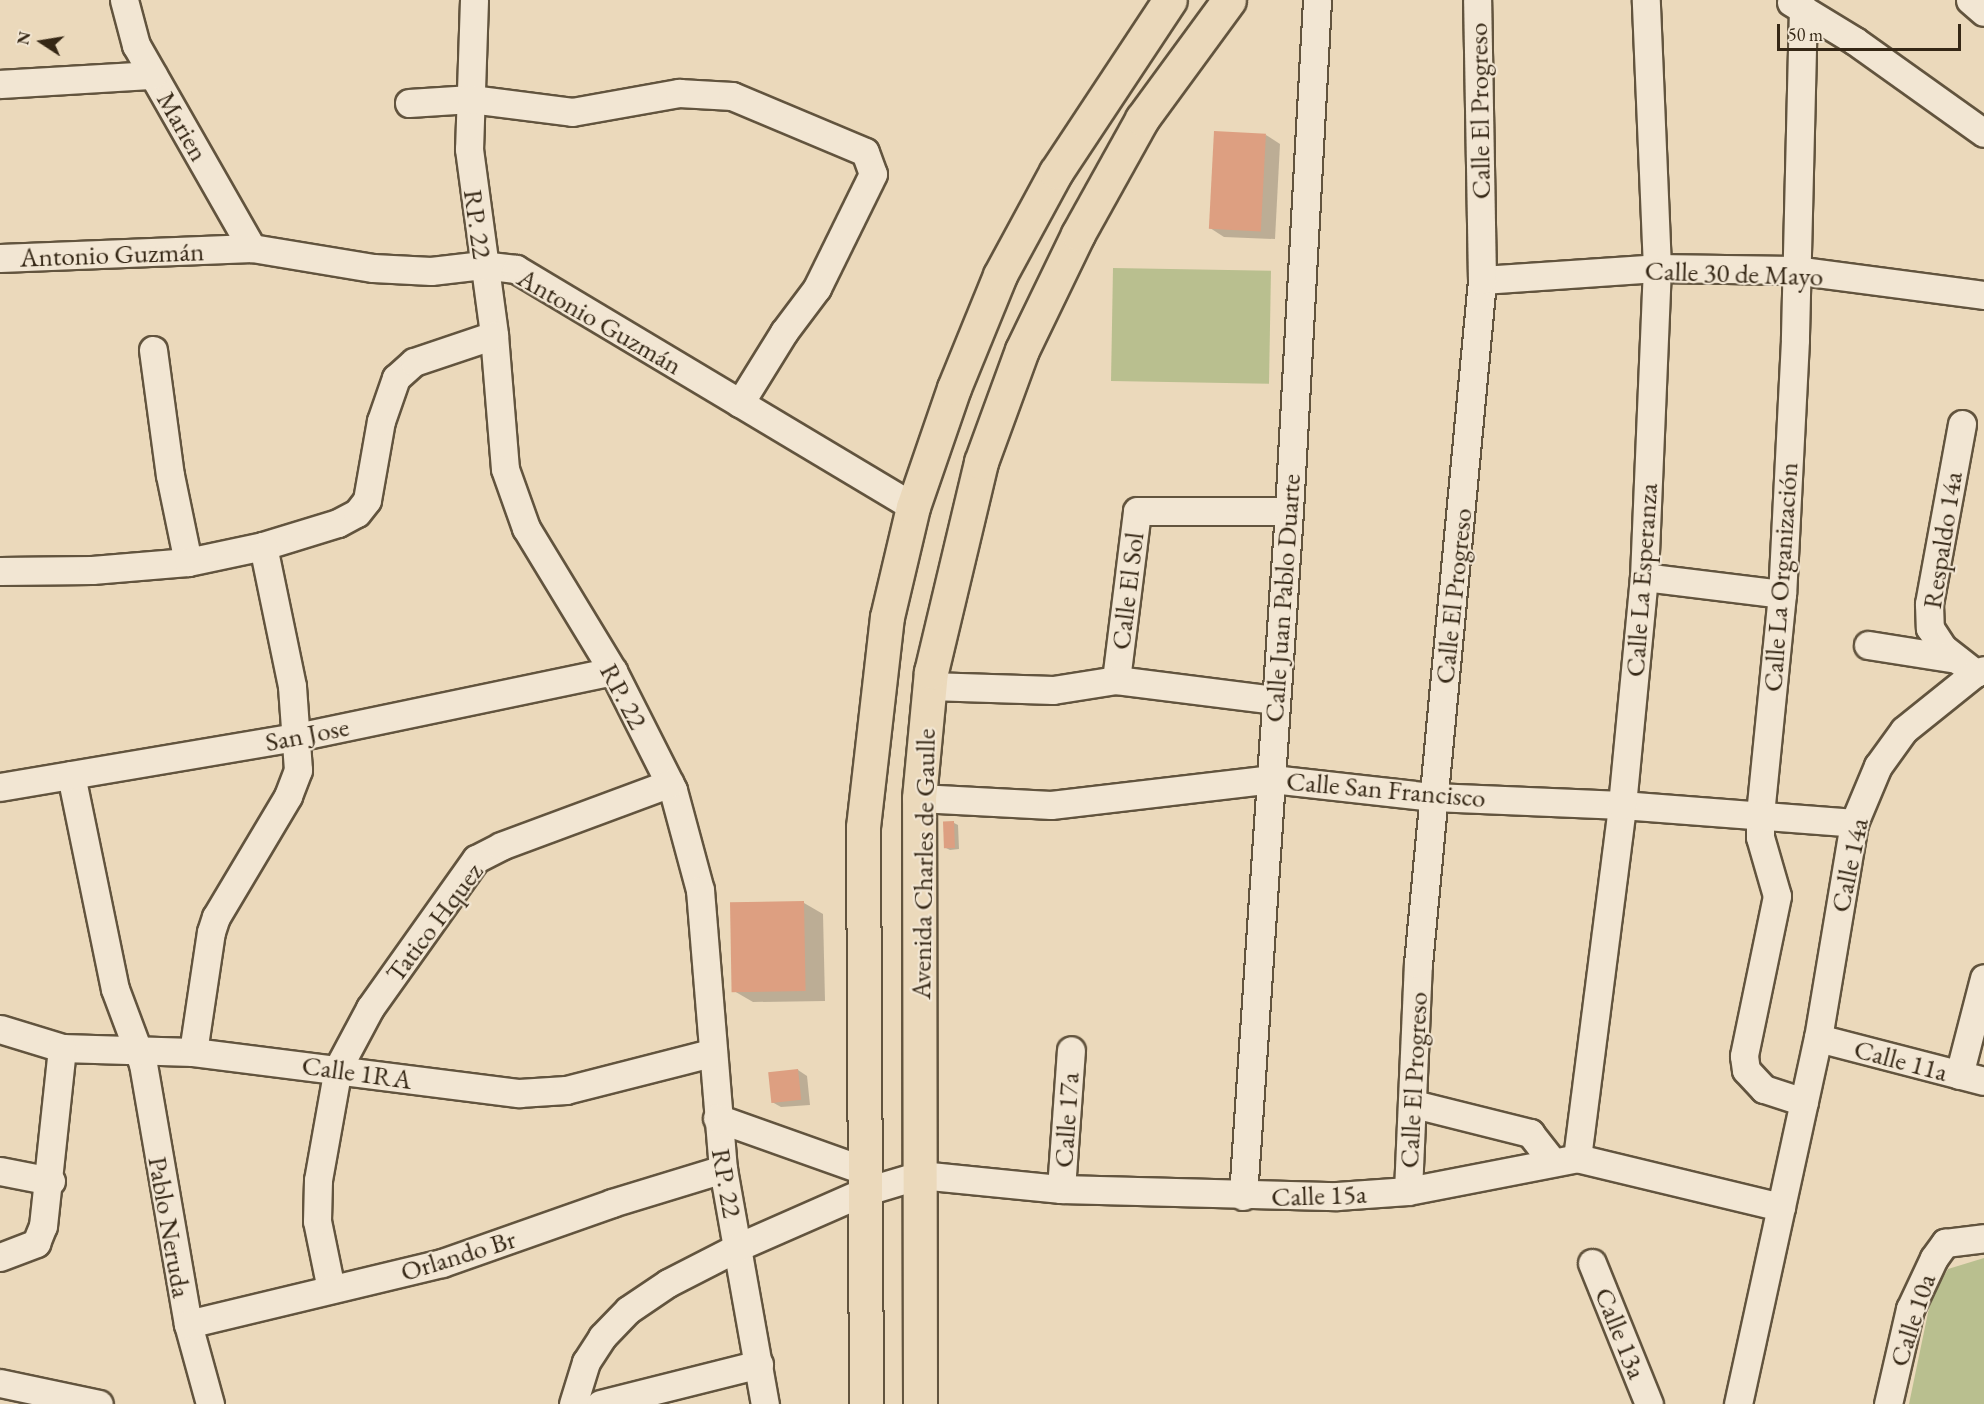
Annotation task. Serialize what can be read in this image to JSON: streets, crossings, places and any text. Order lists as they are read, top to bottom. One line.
{"streets":{"main road":["Avenida Charles de Gaulle"],"street":["Calle El Progreso","Marien","RP. 22","Antonio Guzmán","Calle 30 de Mayo","Respaldo 14a","Calle La Organización","Calle La Esperanza","Calle El Sol","Calle Juan Pablo Duarte","San Jose","Calle San Francisco","Calle 14a","Tatico Hquez","Calle 11a","Calle 1RA","Calle 17a","Calle 15a","Pablo Neruda","Orlando Br","Calle 10a","Calle 13a"]},"crossings":[["Calle El Progreso","Calle 30 de Mayo"],["Calle El Progreso","Calle San Francisco"],["Calle El Progreso","Calle 15a"],["Marien","Antonio Guzmán"],["RP. 22","Antonio Guzmán"],["RP. 22","San Jose"],["RP. 22","Tatico Hquez"],["RP. 22","Calle 1RA"],["RP. 22","Orlando Br"],["Antonio Guzmán","Avenida Charles de Gaulle"],["Calle 30 de Mayo","Calle La Organización"],["Calle 30 de Mayo","Calle La Esperanza"],["Respaldo 14a","Calle 14a"],["Calle La Organización","Calle San Francisco"],["Calle La Organización","Calle 14a"],["Calle La Esperanza","Calle San Francisco"],["Calle La Esperanza","Calle 15a"],["Calle El Sol","Calle Juan Pablo Duarte"],["Calle Juan Pablo Duarte","Calle San Francisco"],["Calle Juan Pablo Duarte","Calle 15a"],["San Jose","Pablo Neruda"],["Calle San Francisco","Avenida Charles de Gaulle"],["Calle San Francisco","Calle 14a"],["Avenida Charles de Gaulle","Calle 15a"],["Calle 14a","Calle 11a"],["Calle 14a","Calle 15a"],["Tatico Hquez","Calle 1RA"],["Tatico Hquez","Orlando Br"],["Calle 1RA","Pablo Neruda"],["Calle 17a","Calle 15a"],["Pablo Neruda","Orlando Br"]],"scale_bar":"50 m","north":"left"}
